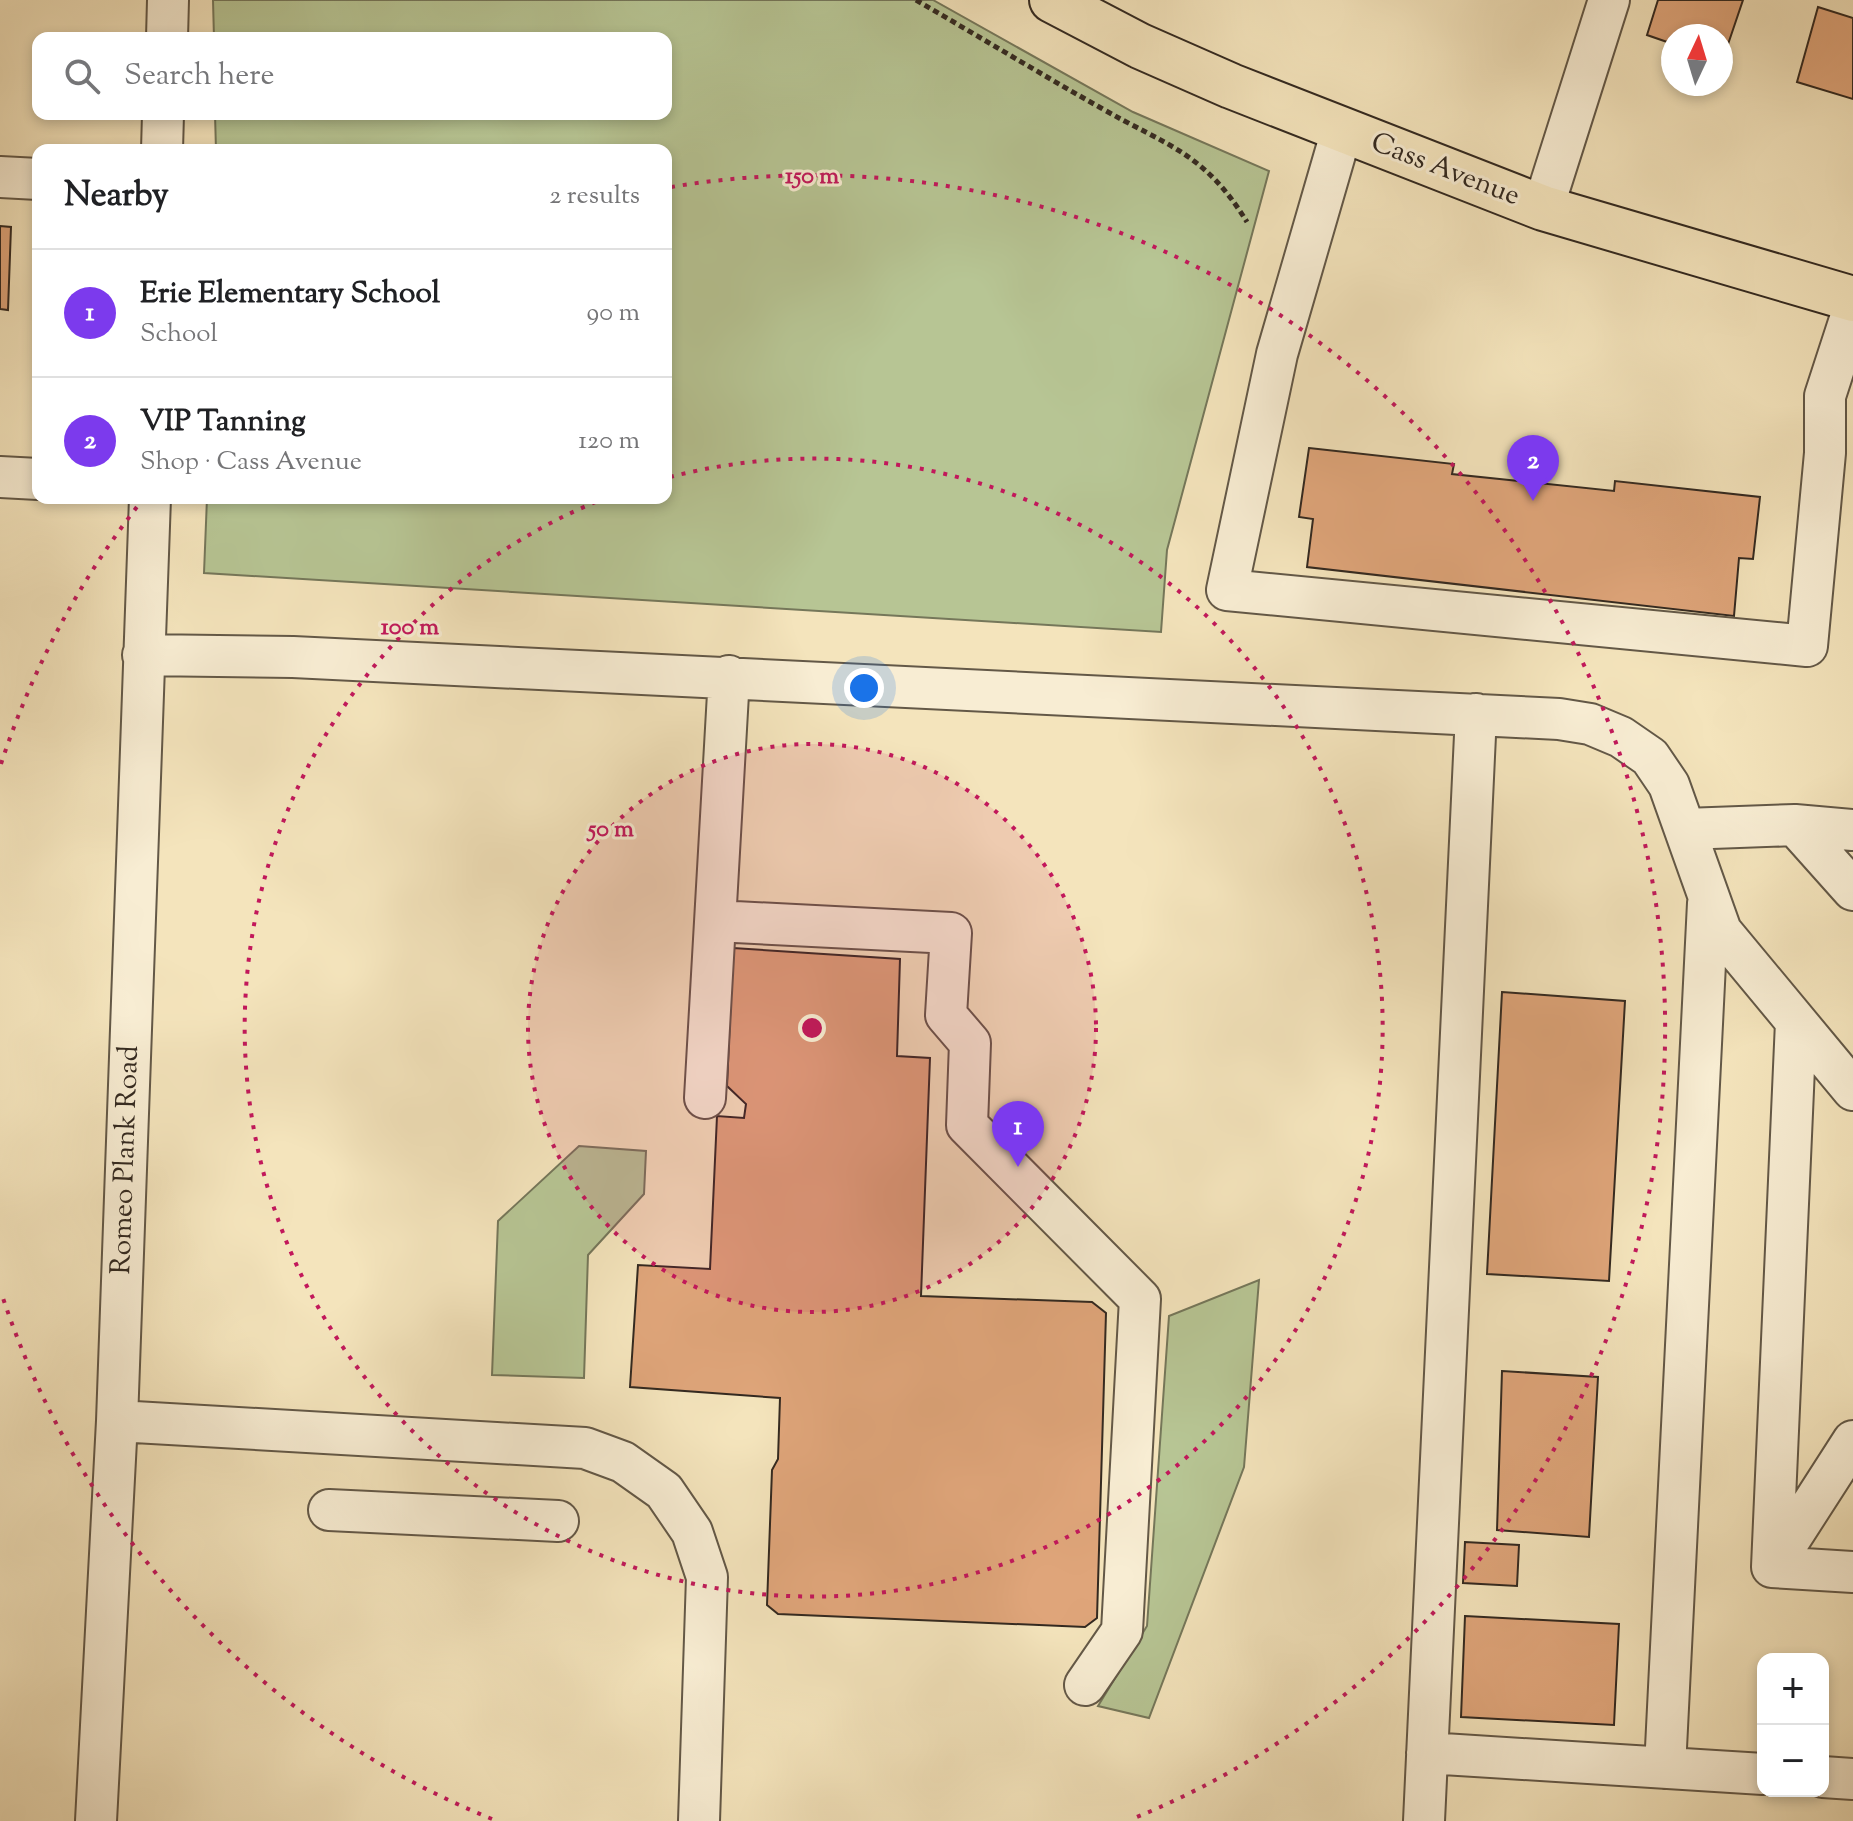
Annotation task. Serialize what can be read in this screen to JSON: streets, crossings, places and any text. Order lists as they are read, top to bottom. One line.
{"streets":{"main road":["Cass Avenue"],"street":["Romeo Plank Road"]},"north":"top","page":{"search":"Search here","heading":["Nearby","2 results"],"list":[{"mark":"1","name":"Erie Elementary School","note":"School","value":"90 m"},{"mark":"2","name":"VIP Tanning","note":"Shop · Cass Avenue","value":"120 m"}],"pins":["2","1"],"map_buttons":["+","−"]},"rings":["150 m","100 m","50 m"]}
